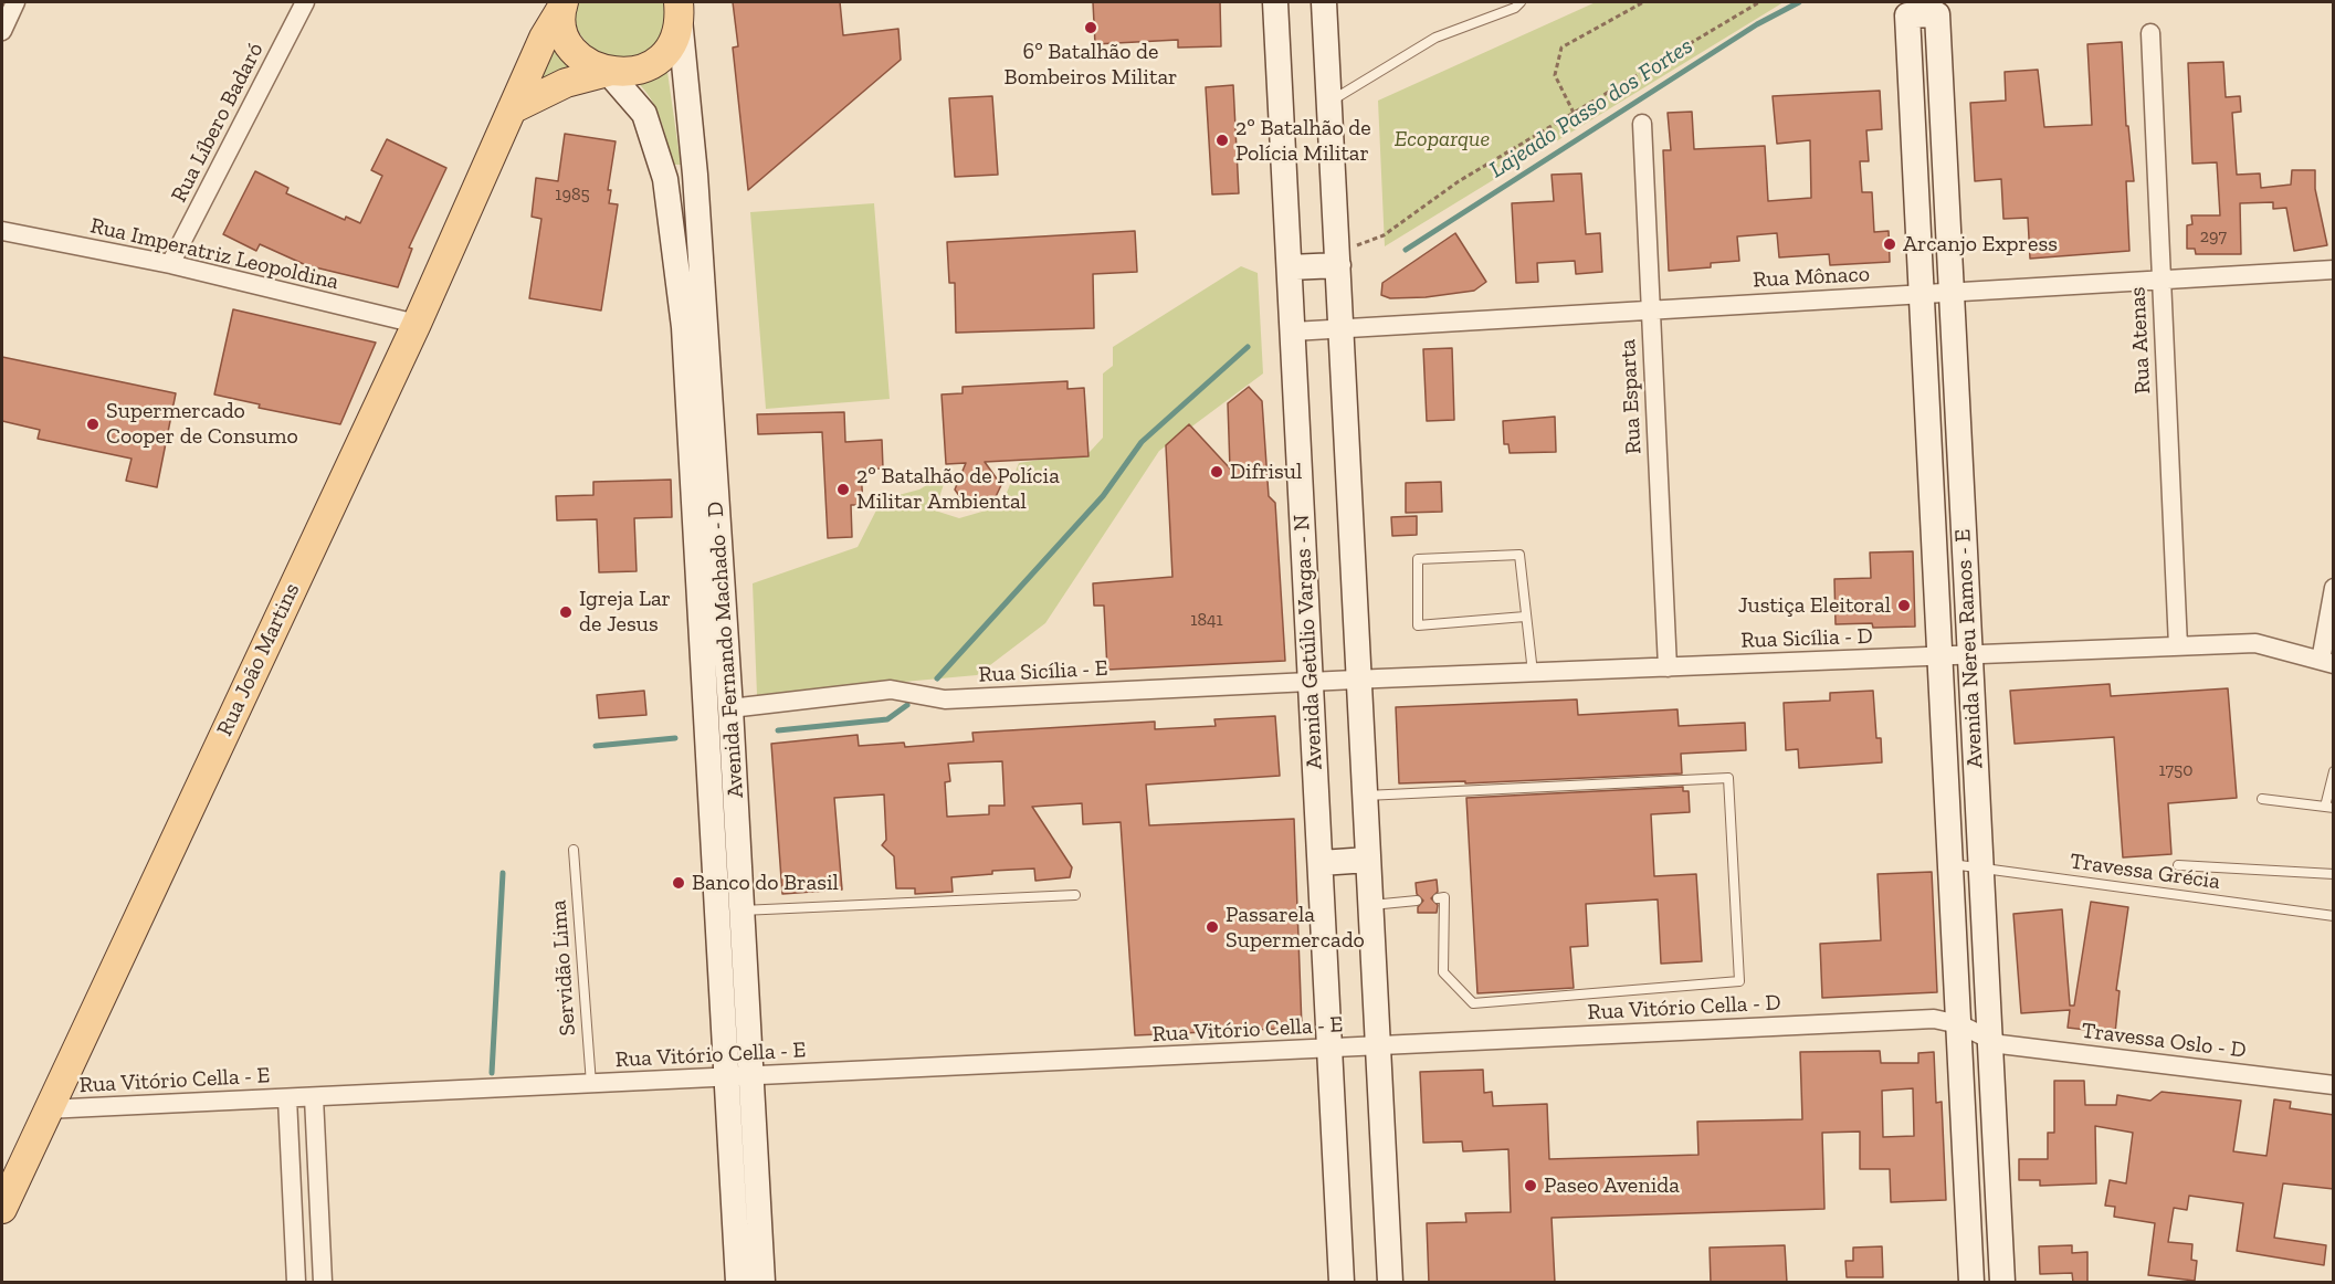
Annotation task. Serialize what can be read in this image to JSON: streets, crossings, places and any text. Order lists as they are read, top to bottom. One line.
{"streets":{"main road":["Rua João Martins"],"street":["Rua Líbero Badaró","Rua Imperatriz Leopoldina","Rua Mônaco","Rua Atenas","Rua Esparta","Rua Sicília - D","Avenida Getúlio Vargas - N","Avenida Nereu Ramos - E","Avenida Fernando Machado - D","Rua Sicília - E","Rua Vitório Cella - D","Rua Vitório Cella - E","Travessa Oslo - D"],"lane":["Travessa Grécia","Servidão Lima"]},"crossings":[["Rua Líbero Badaró","Rua Imperatriz Leopoldina"],["Rua Imperatriz Leopoldina","Rua João Martins"],["Rua Mônaco","Rua Atenas"],["Rua Mônaco","Rua Esparta"],["Rua Mônaco","Avenida Getúlio Vargas - N"],["Rua Mônaco","Avenida Nereu Ramos - E"],["Rua Atenas","Rua Sicília - D"],["Rua Esparta","Rua Sicília - D"],["Rua Sicília - D","Avenida Nereu Ramos - E"],["Rua Sicília - D","Rua Sicília - E"],["Avenida Getúlio Vargas - N","Rua Sicília - E"],["Avenida Getúlio Vargas - N","Rua Vitório Cella - E"],["Avenida Nereu Ramos - E","Travessa Grécia"],["Avenida Nereu Ramos - E","Rua Vitório Cella - D"],["Avenida Nereu Ramos - E","Travessa Oslo - D"],["Avenida Fernando Machado - D","Rua Sicília - E"],["Avenida Fernando Machado - D","Rua Vitório Cella - E"],["Rua João Martins","Rua Vitório Cella - E"],["Servidão Lima","Rua Vitório Cella - E"],["Rua Vitório Cella - D","Rua Vitório Cella - E"],["Rua Vitório Cella - D","Travessa Oslo - D"]],"water":["Lajeado Passo dos Fortes"],"parks":["Ecoparque"],"places":["6º Batalhão de Bombeiros Militar","2º Batalhão de Polícia Militar","Arcanjo Express","Supermercado Cooper de Consumo","Difrisul","2º Batalhão de Polícia Militar Ambiental","Justiça Eleitoral","Igreja Lar de Jesus","Banco do Brasil","Passarela Supermercado","Paseo Avenida"],"house_numbers":["1985","297","1841","1750"]}
